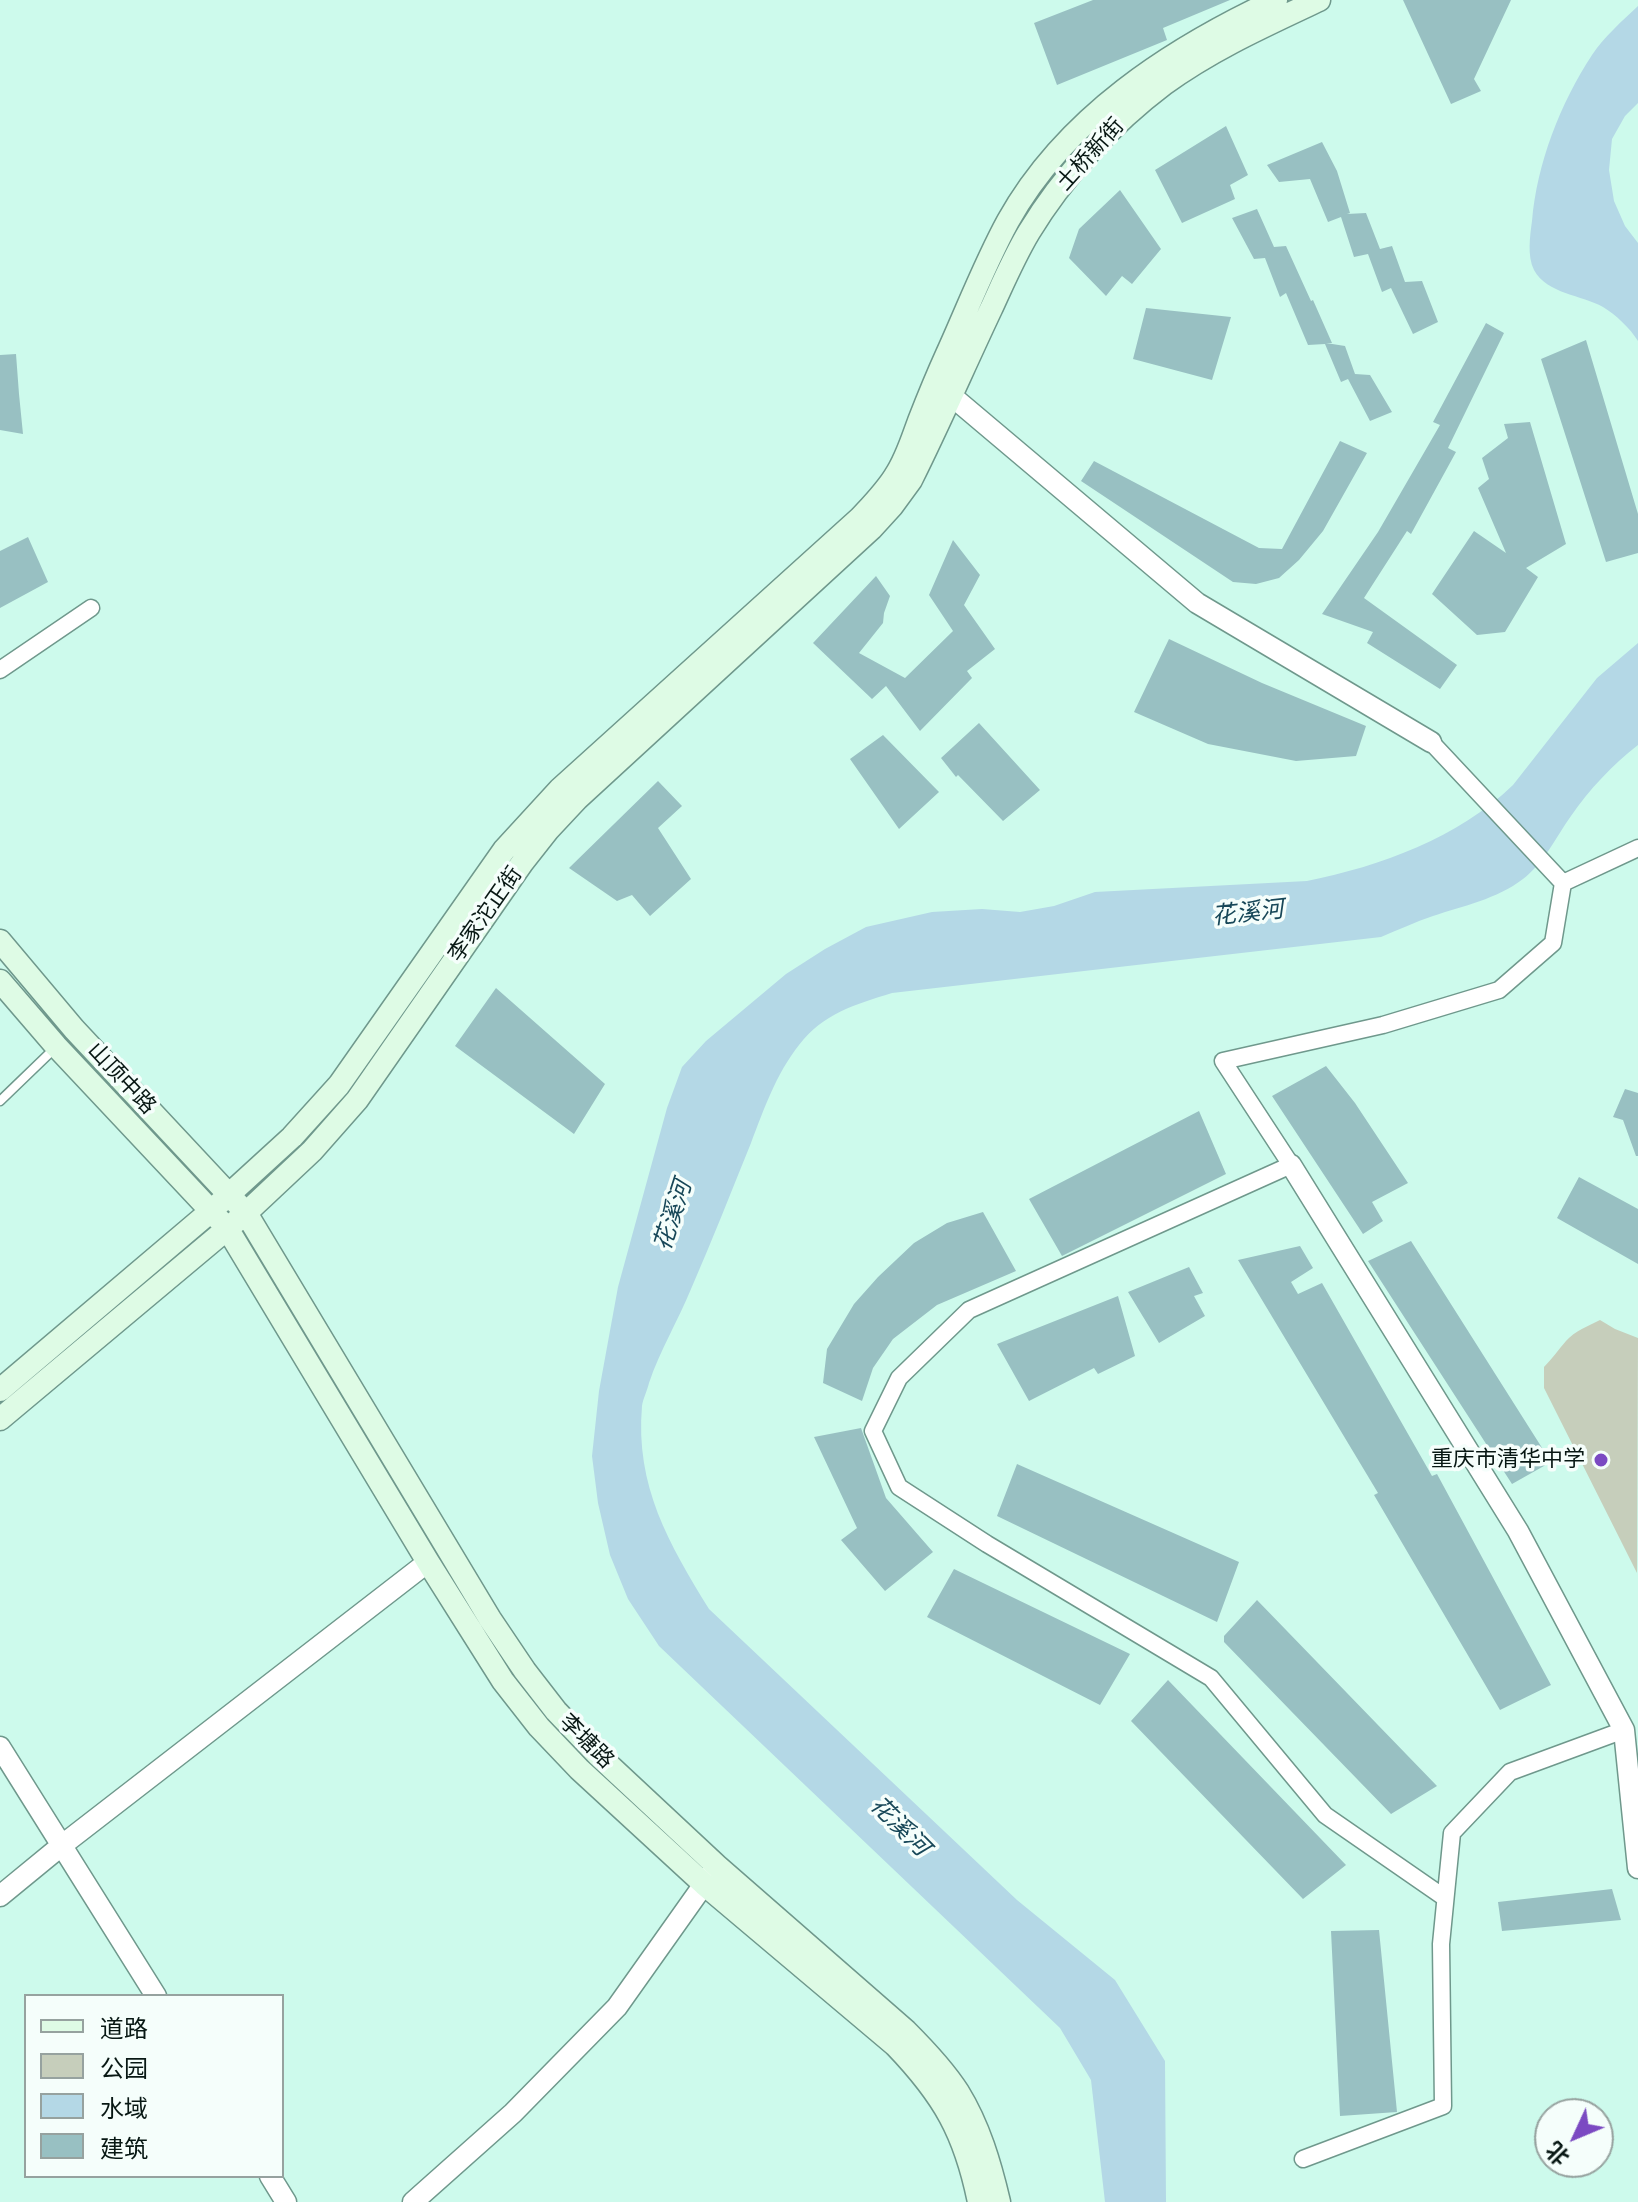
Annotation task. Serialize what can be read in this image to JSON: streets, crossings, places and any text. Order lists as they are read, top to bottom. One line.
{"streets":{"main road":["土桥新街","李家沱正街","山顶中路","李塘路"]},"crossings":[["土桥新街","李家沱正街"],["李家沱正街","山顶中路"],["李家沱正街","李塘路"],["山顶中路","李塘路"]],"water":["花溪河"],"places":["重庆市清华中学"],"legend":["道路","公园","水域","建筑"],"north":"bottom left"}
